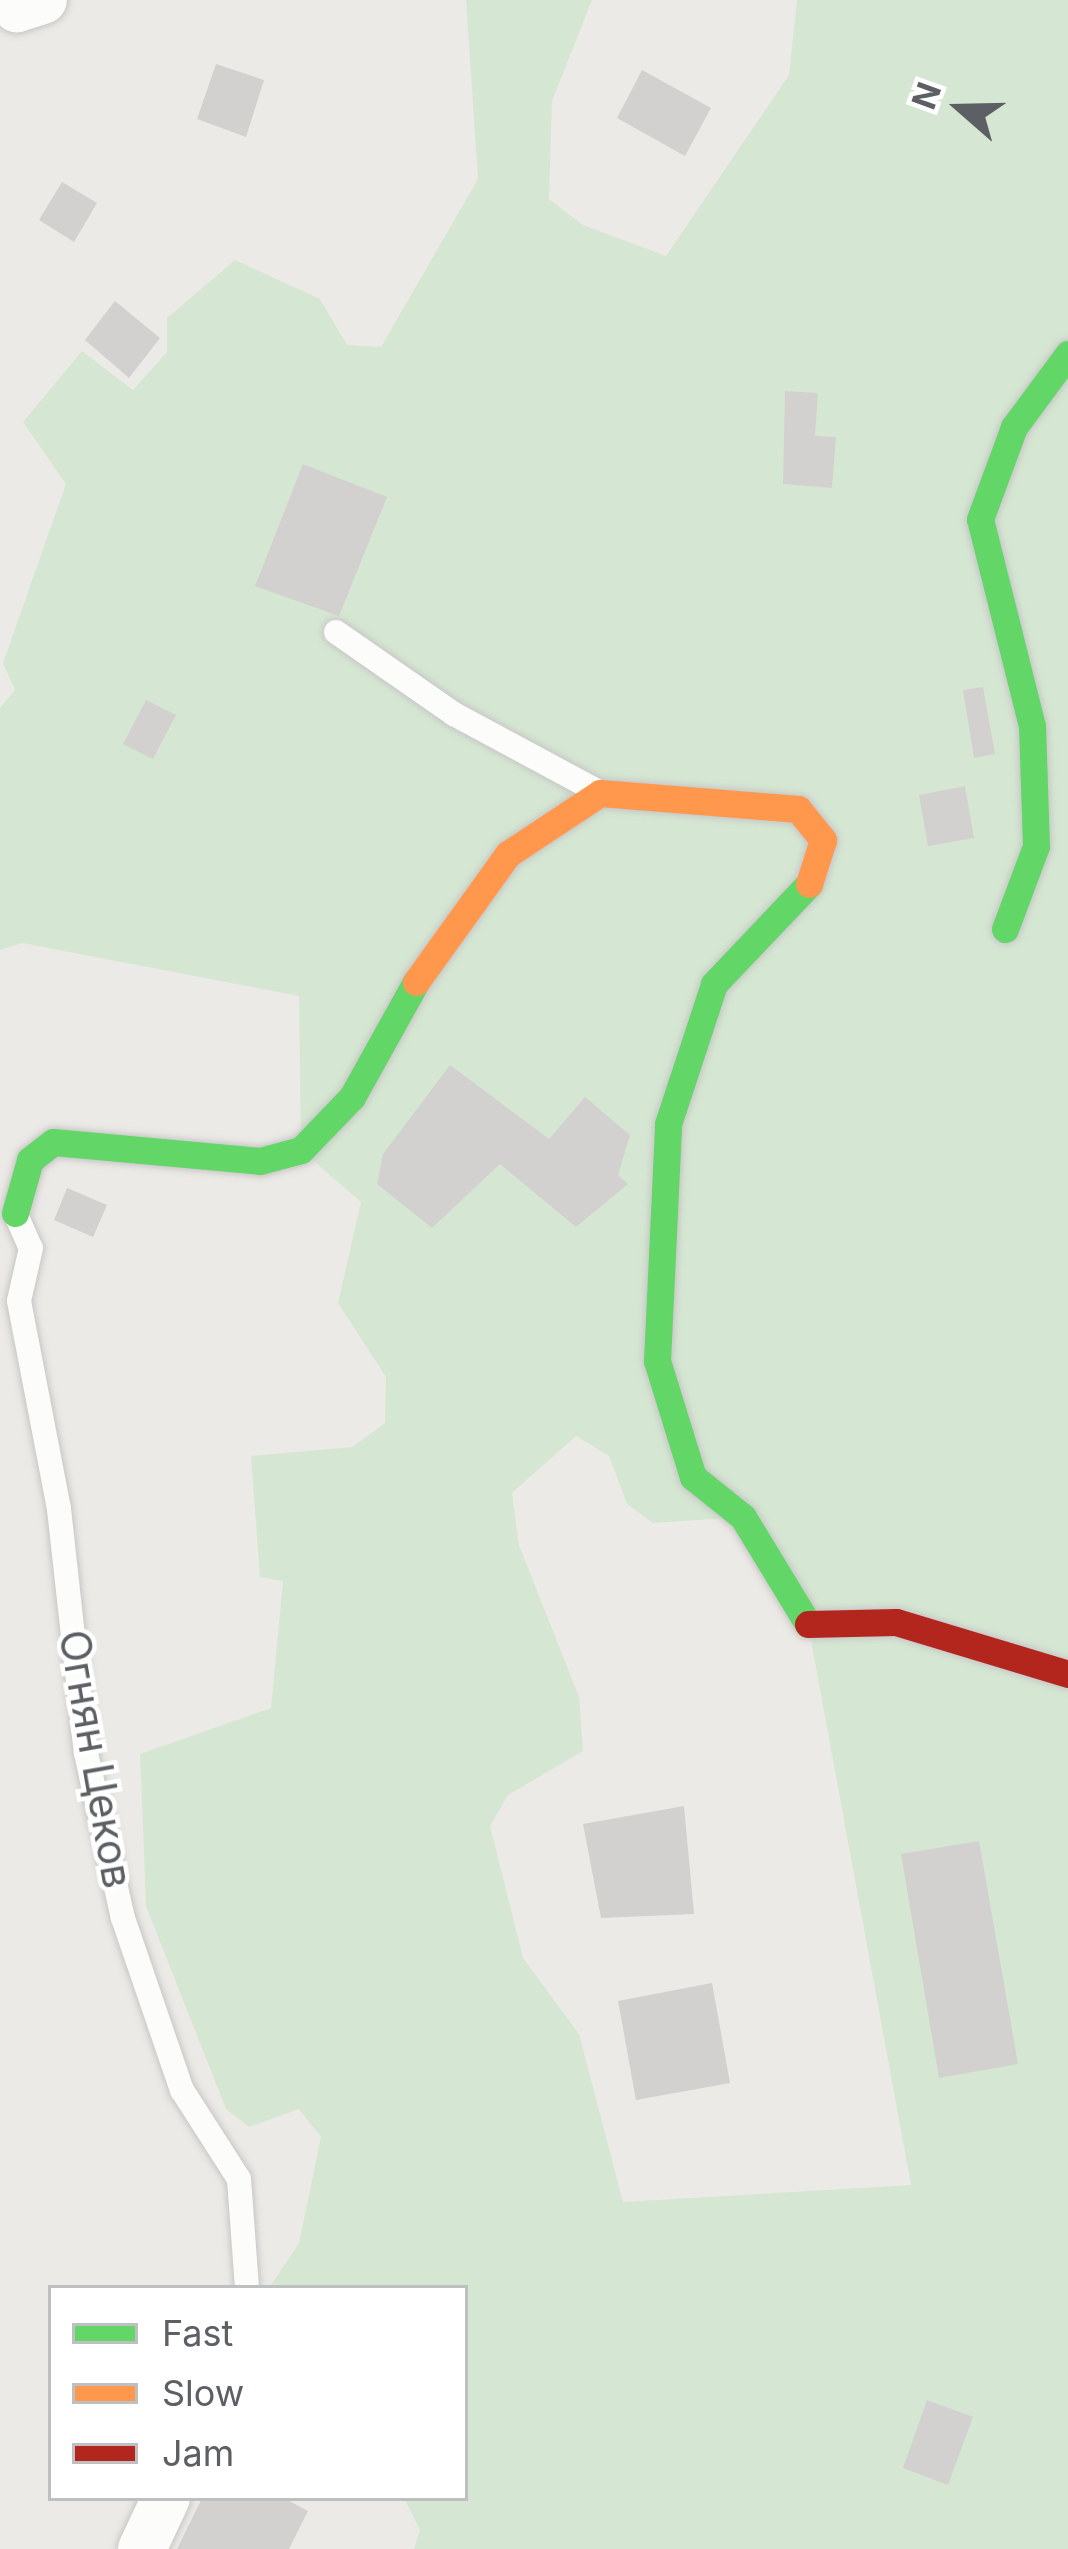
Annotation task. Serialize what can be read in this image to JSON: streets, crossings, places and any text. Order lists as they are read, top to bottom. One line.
{"streets":{"lane":["Огнян Цеков"]},"legend":["Fast","Slow","Jam"],"north":"left"}
